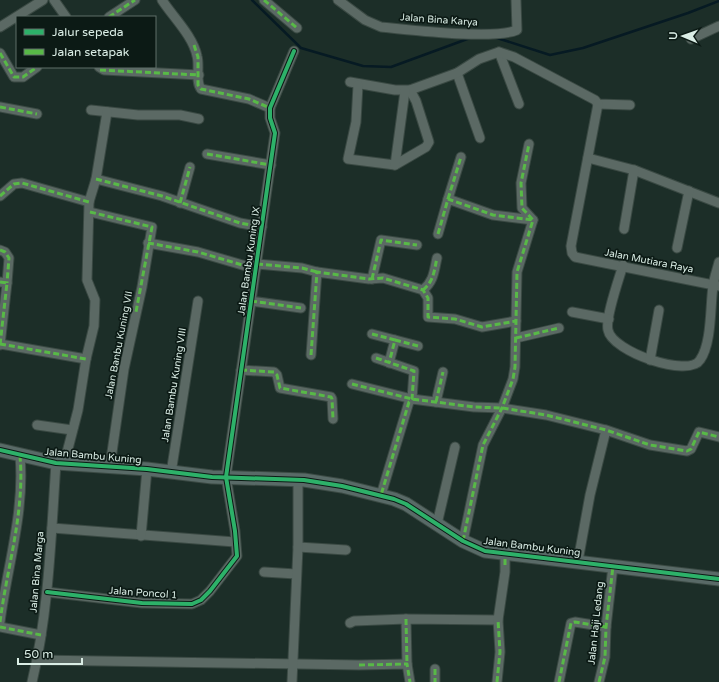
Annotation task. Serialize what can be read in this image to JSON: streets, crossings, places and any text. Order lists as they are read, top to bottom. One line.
{"streets":{"street":["Jalan Bina Karya","Jalan Bambu Kuning IX","Jalan Mutiara Raya","Jalan Banbu Kuning VII","Jalan Bambu Kuning VIII","Jalan Bambu Kuning","Jalan Bina Marga","Jalan Poncol 1","Jalan Haji Ledang"]},"crossings":[["Jalan Bambu Kuning IX","Jalan Bambu Kuning"],["Jalan Bambu Kuning IX","Jalan Poncol 1"],["Jalan Banbu Kuning VII","Jalan Bambu Kuning"],["Jalan Banbu Kuning VII","Jalan Bina Marga"],["Jalan Bambu Kuning VIII","Jalan Bambu Kuning"],["Jalan Bambu Kuning","Jalan Bina Marga"],["Jalan Bambu Kuning","Jalan Haji Ledang"],["Jalan Bina Marga","Jalan Poncol 1"]],"legend":["Jalur sepeda","Jalan setapak"],"scale_bar":"50 m","north":"left"}
